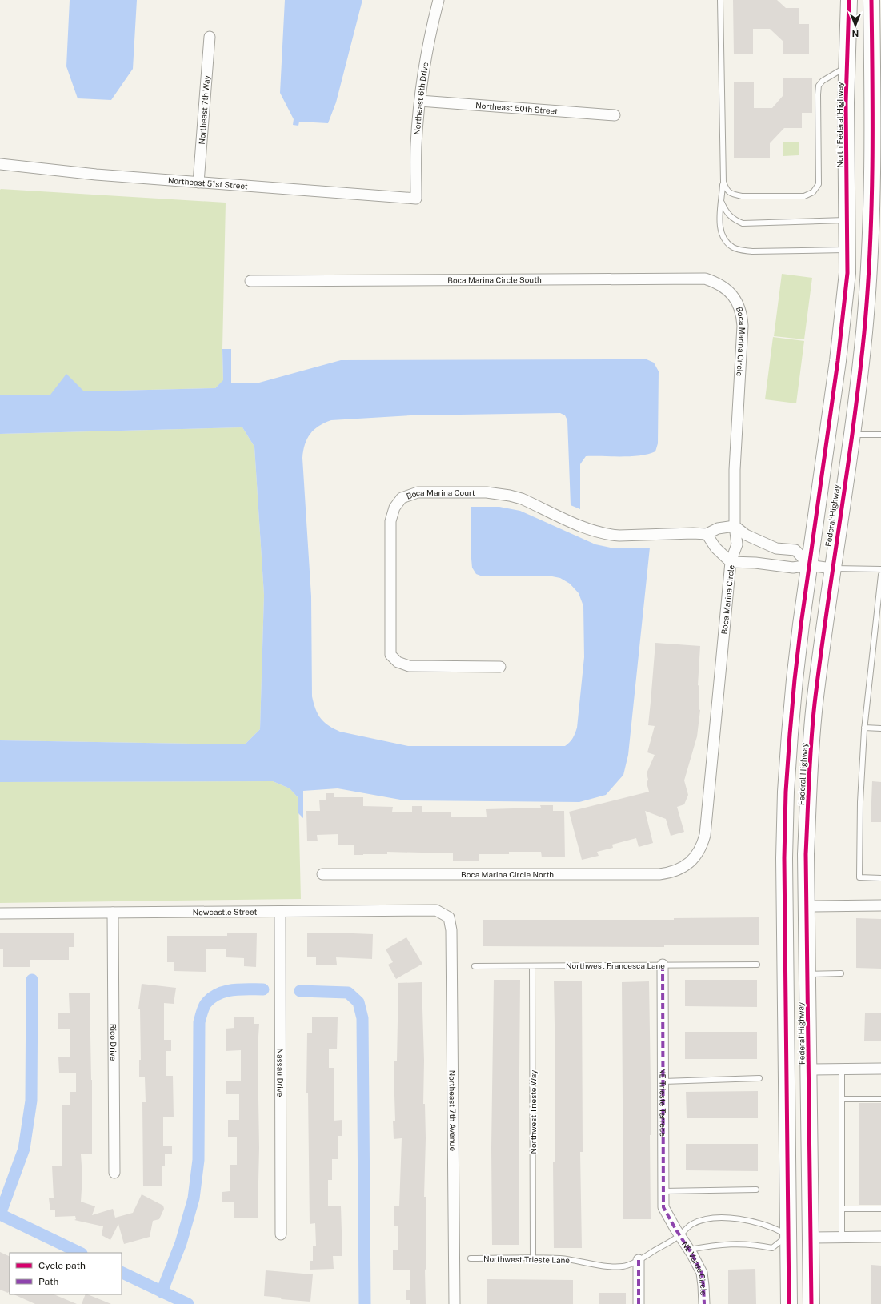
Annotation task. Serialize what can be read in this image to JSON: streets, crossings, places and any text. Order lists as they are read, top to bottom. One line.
{"streets":{"main road":["North Federal Highway","Federal Highway"],"street":["Northeast 6th Drive","Northeast 50th Street","Northeast 7th Way","Northeast 51st Street","Boca Marina Circle South","Boca Marina Circle","Boca Marina Court","Boca Marina Circle North","Newcastle Street","Rico Drive","Nassau Drive","NE Trieste Terrece","Northeast 7th Avenue","NE Verde Circle"],"lane":["Northwest Francesca Lane","Northwest Trieste Way","Northwest Trieste Lane"]},"crossings":[["Northeast 6th Drive","Northeast 50th Street"],["Northeast 6th Drive","Northeast 51st Street"],["Northeast 7th Way","Northeast 51st Street"],["North Federal Highway","Federal Highway"],["Boca Marina Circle South","Boca Marina Circle"],["Boca Marina Circle","Boca Marina Court"],["Boca Marina Circle","Boca Marina Circle North"],["Federal Highway","Northwest Trieste Lane"],["Newcastle Street","Rico Drive"],["Newcastle Street","Nassau Drive"],["Newcastle Street","Northeast 7th Avenue"],["Northwest Francesca Lane","NE Trieste Terrece"],["Northwest Francesca Lane","Northwest Trieste Way"],["NE Trieste Terrece","Northwest Trieste Lane"],["NE Trieste Terrece","NE Verde Circle"],["Northwest Trieste Way","Northwest Trieste Lane"],["Northwest Trieste Lane","NE Verde Circle"]],"legend":["Cycle path","Path"],"north":"bottom"}
